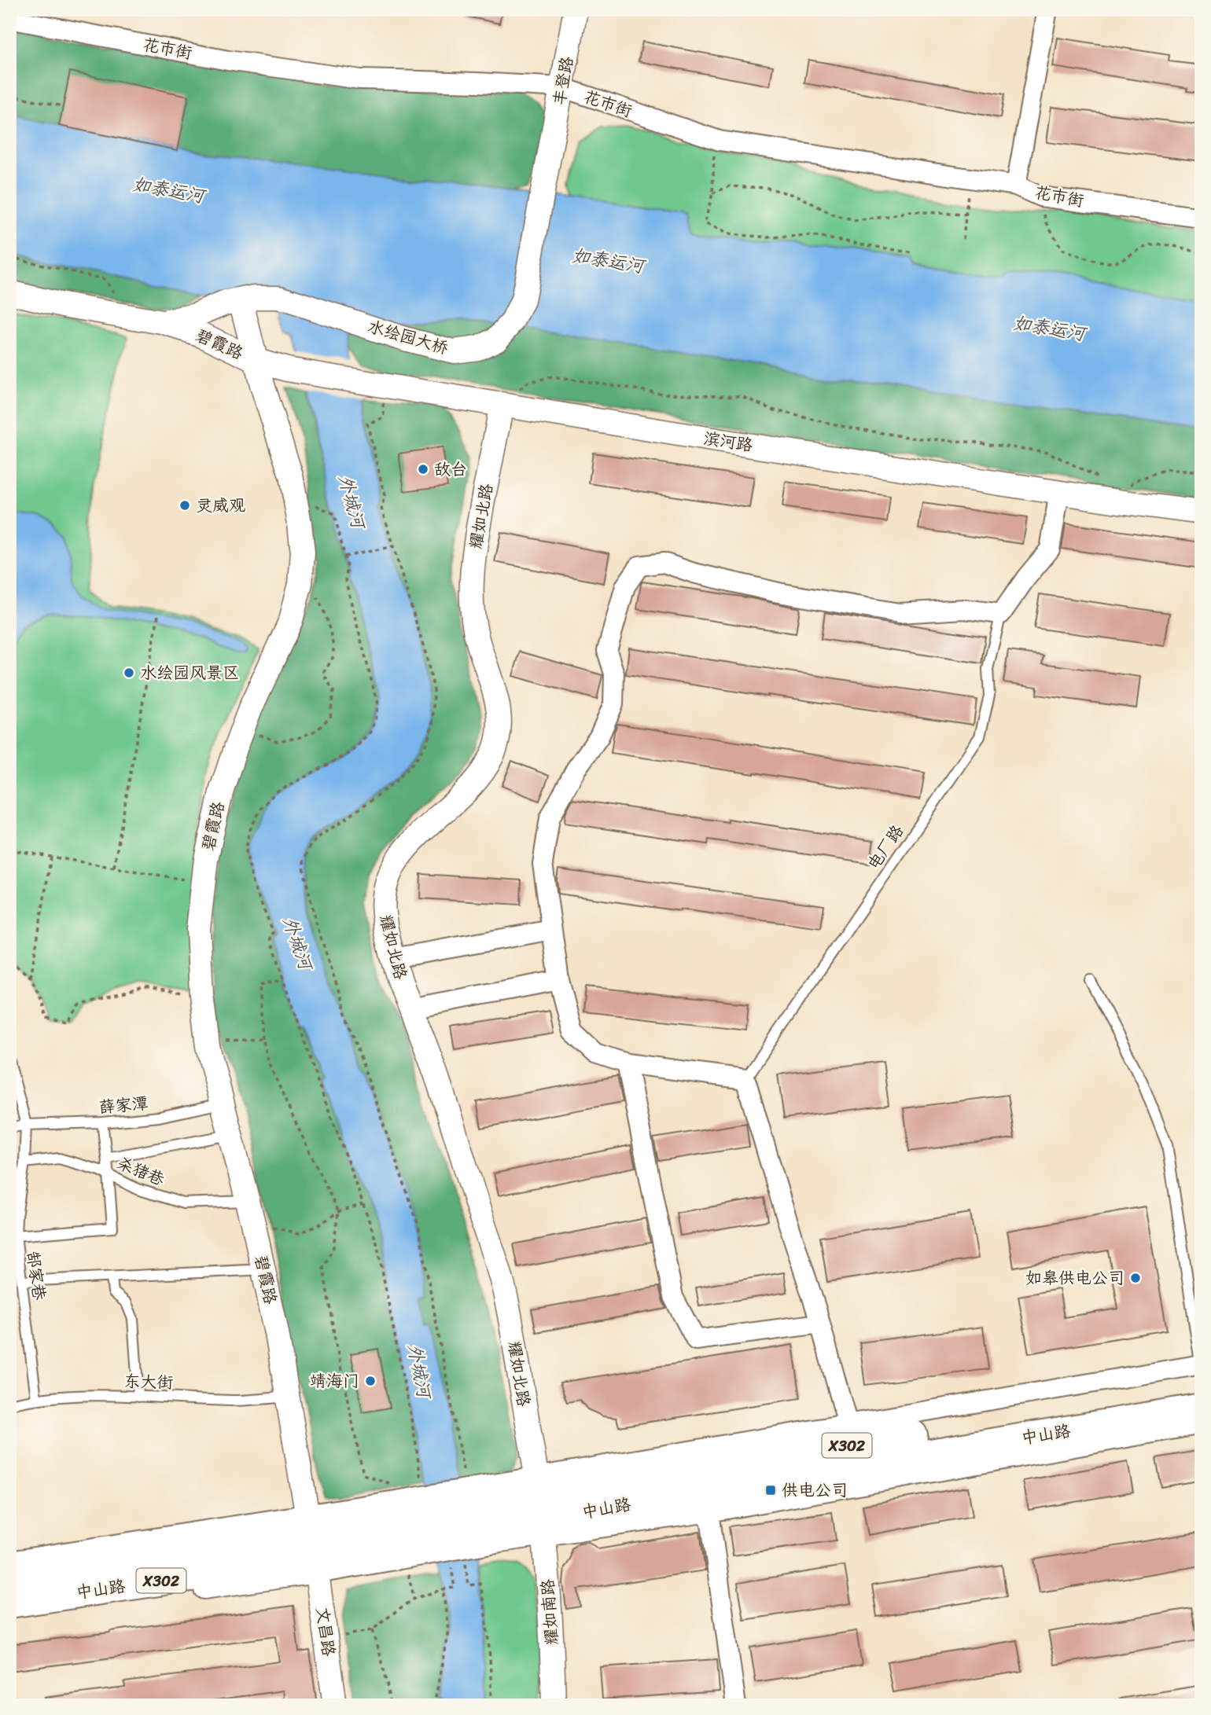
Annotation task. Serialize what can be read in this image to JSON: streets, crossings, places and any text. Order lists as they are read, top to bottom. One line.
{"streets":{"main road":["中山路","X302"],"street":["花市街","丰登路","水绘园大桥","碧霞路","滨河路","耀如北路","耀如南路","文昌路"],"lane":["电厂路","薛家潭","杀猪巷","郜家巷","东大街"]},"crossings":[["花市街","丰登路"],["丰登路","水绘园大桥"],["碧霞路","滨河路"],["碧霞路","薛家潭"],["碧霞路","杀猪巷"],["碧霞路","东大街"],["碧霞路","中山路"],["碧霞路","文昌路"],["滨河路","耀如北路"],["耀如北路","中山路"],["耀如北路","耀如南路"],["薛家潭","郜家巷"],["杀猪巷","郜家巷"],["郜家巷","东大街"],["中山路","耀如南路"],["中山路","文昌路"]],"water":["如泰运河","外城河"],"places":{"other":["敌台","灵威观","水绘园风景区","如皋供电公司","靖海门"],"transit":["供电公司"]}}
